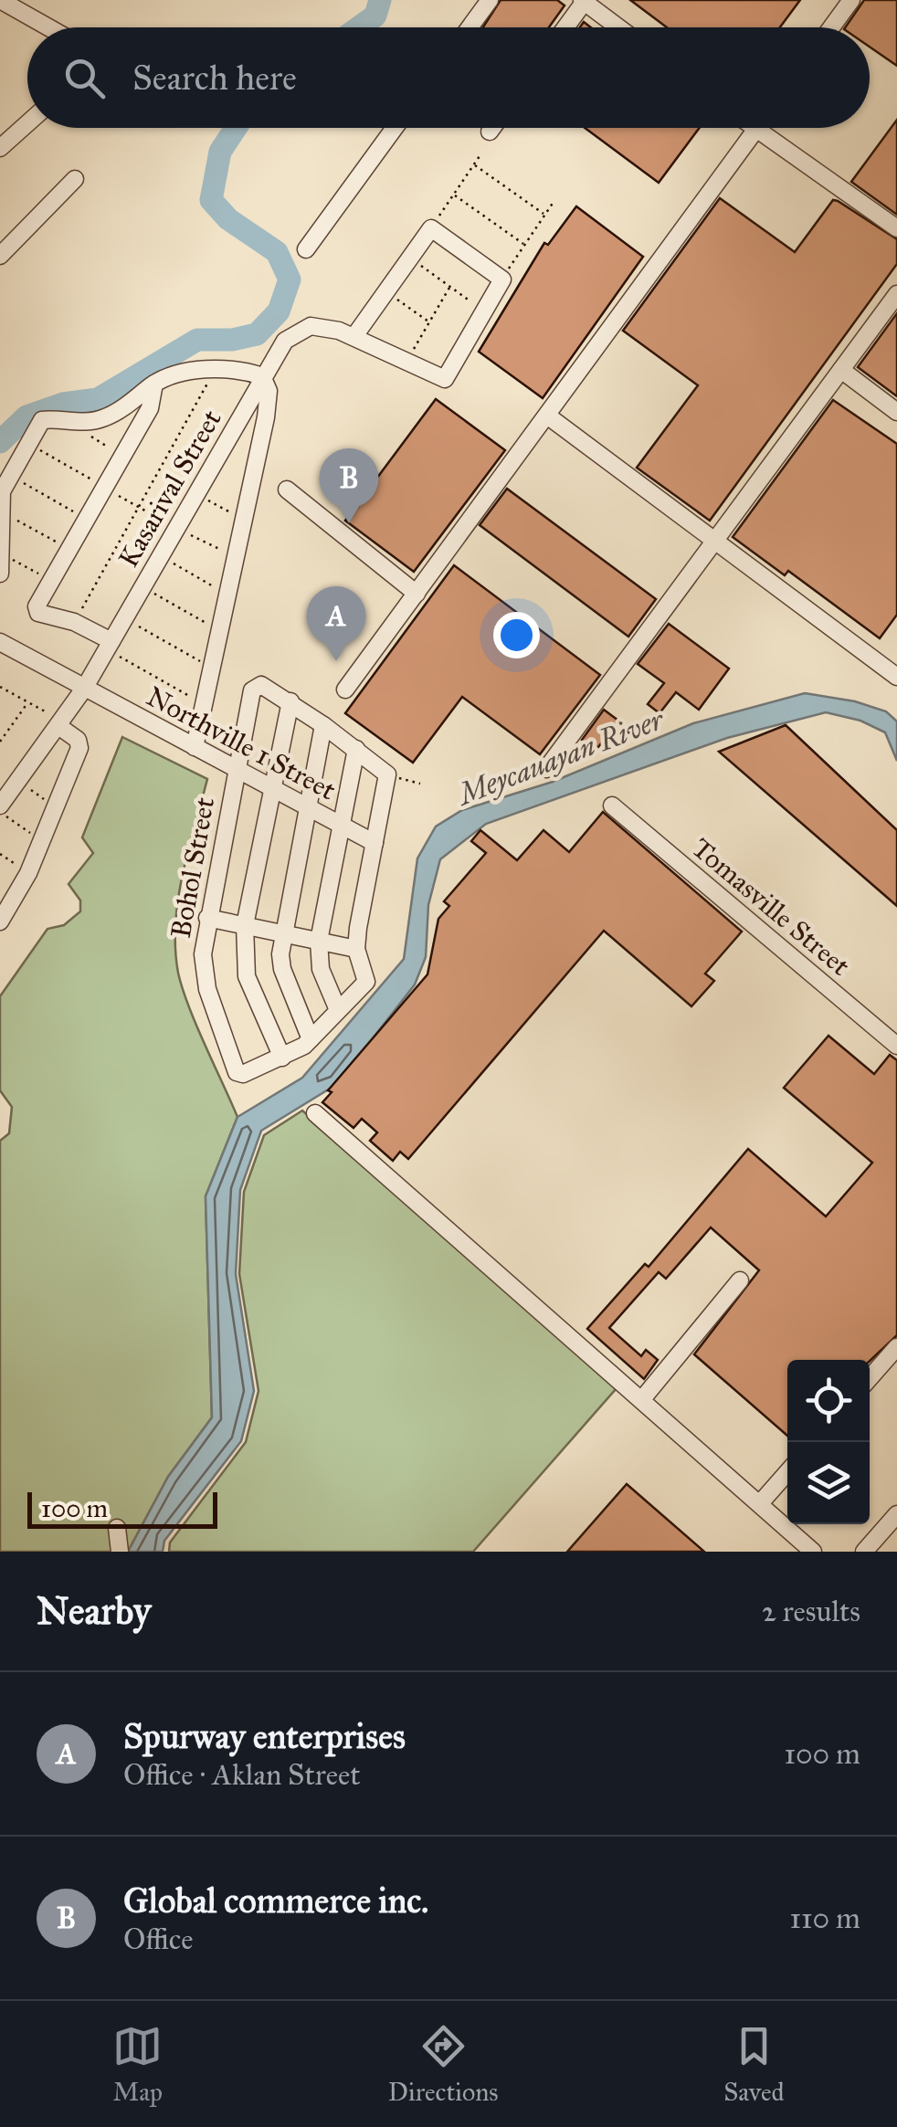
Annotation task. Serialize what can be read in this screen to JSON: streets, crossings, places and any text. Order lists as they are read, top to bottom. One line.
{"streets":{"street":["Kasarival Street","Northville 1 Street","Bohol Street","Tomasville Street"]},"crossings":[["Kasarival Street","Northville 1 Street"],["Northville 1 Street","Bohol Street"]],"water":["Meycauayan River"],"scale_bar":"100 m","page":{"search":"Search here","pins":["B","A"],"scale":"100 m","heading":["Nearby","2 results"],"list":[{"mark":"A","name":"Spurway enterprises","note":"Office · Aklan Street","value":"100 m"},{"mark":"B","name":"Global commerce inc.","note":"Office","value":"110 m"}],"nav":["Map","Directions","Saved"]}}
